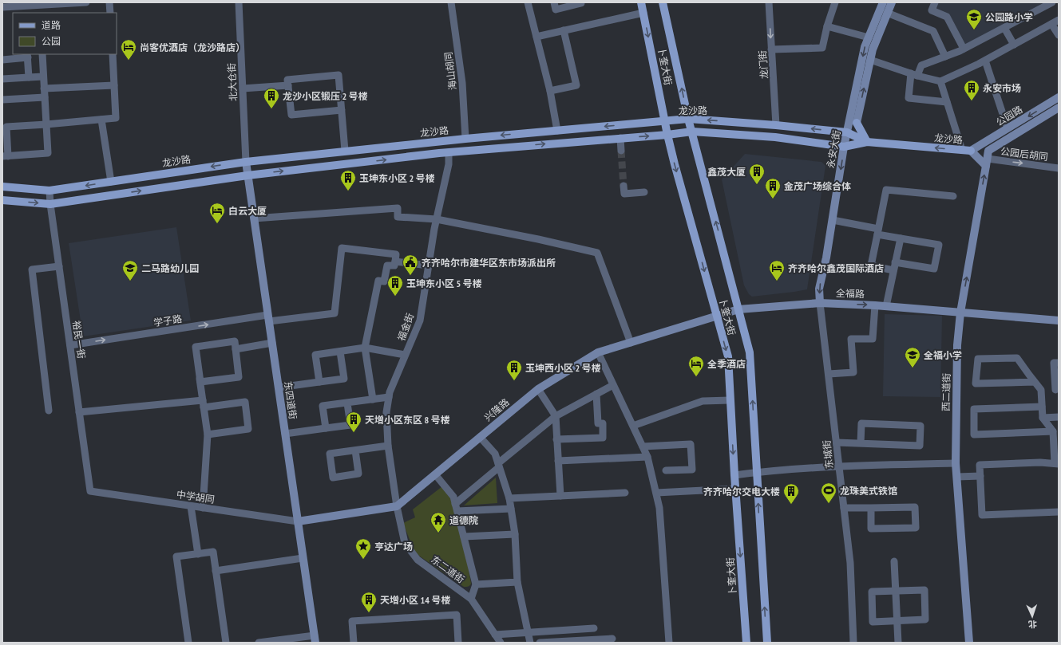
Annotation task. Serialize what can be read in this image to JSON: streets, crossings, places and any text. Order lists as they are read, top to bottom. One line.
{"streets":{"main road":["卜奎大街","龙沙路","公园路","永安大街","全福路","西二道街","东四道街","兴隆路"],"street":["龙门街","海山胡同","北大仓街","公园后胡同","学子路","福金街","裕民一街","东城街","中学胡同","东二道街"]},"crossings":[["龙门街","龙沙路"],["卜奎大街","龙沙路"],["卜奎大街","全福路"],["卜奎大街","兴隆路"],["海山胡同","龙沙路"],["北大仓街","龙沙路"],["北大仓街","东四道街"],["龙沙路","公园路"],["龙沙路","永安大街"],["龙沙路","福金街"],["龙沙路","裕民一街"],["龙沙路","东四道街"],["公园路","公园后胡同"],["公园路","西二道街"],["永安大街","全福路"],["永安大街","东城街"],["公园后胡同","西二道街"],["全福路","西二道街"],["全福路","兴隆路"],["全福路","东城街"],["学子路","裕民一街"],["学子路","东四道街"],["福金街","兴隆路"],["福金街","东二道街"],["裕民一街","中学胡同"],["东四道街","中学胡同"],["兴隆路","东二道街"]],"one_way":["公园后胡同","学子路"],"places":{"school or university":["公园路小学","二马路幼儿园","全福小学"],"hotel":["尚客优酒店（龙沙路店）","白云大厦","齐齐哈尔鑫茂国际酒店","全季酒店"],"building":["永安市场","龙沙小区锻压 2 号楼","鑫茂大厦","玉坤东小区 2 号楼","金茂广场综合体","玉坤东小区 5 号楼","玉坤西小区 2 号楼","天增小区东区 8 号楼","齐齐哈尔交电大楼","天增小区 14 号楼"],"public building":["齐齐哈尔市建华区东市场派出所"],"sports":["龙珠美式铁馆"],"temple":["道德院"],"place":["亨达广场"]},"legend":["道路","公园"],"north":"bottom"}
